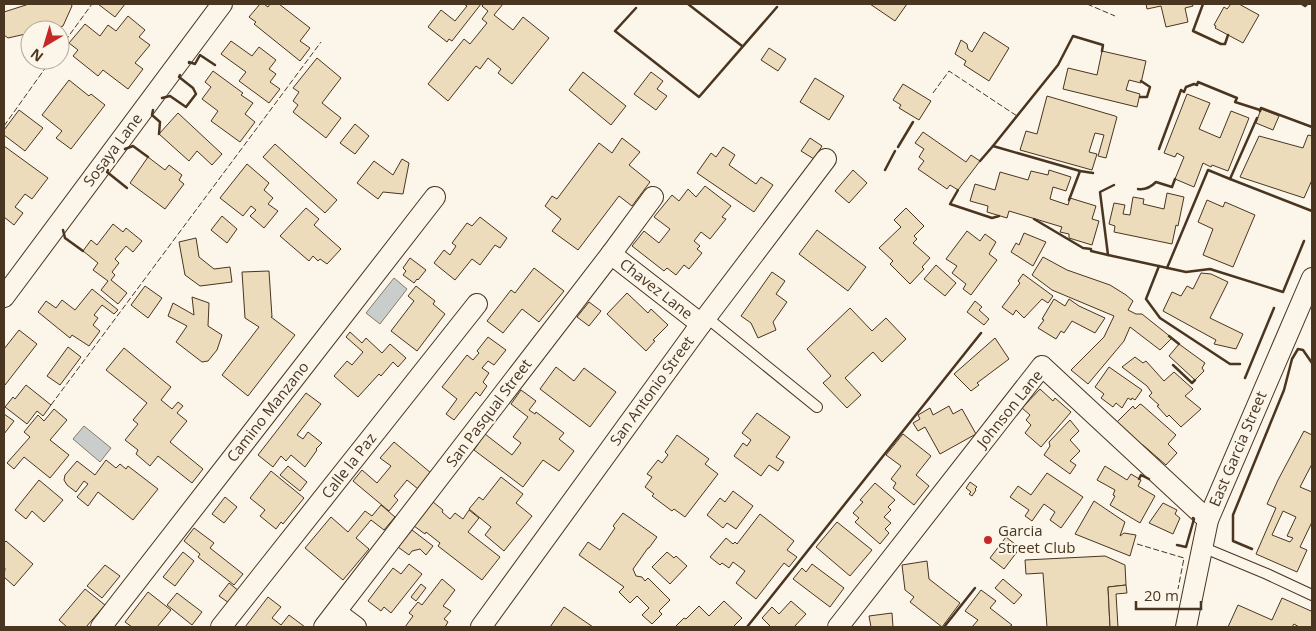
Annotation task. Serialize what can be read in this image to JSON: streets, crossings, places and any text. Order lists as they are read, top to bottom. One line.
{"streets":{"street":["Sosaya Lane","Chavez Lane","San Antonio Street","Johnson Lane","Camino Manzano","San Pasqual Street","East Garcia Street","Calle la Paz"]},"crossings":[["Chavez Lane","San Antonio Street"],["Chavez Lane","San Pasqual Street"],["Johnson Lane","East Garcia Street"]],"places":["Garcia Street Club"],"scale_bar":"20 m","north":"bottom left"}
